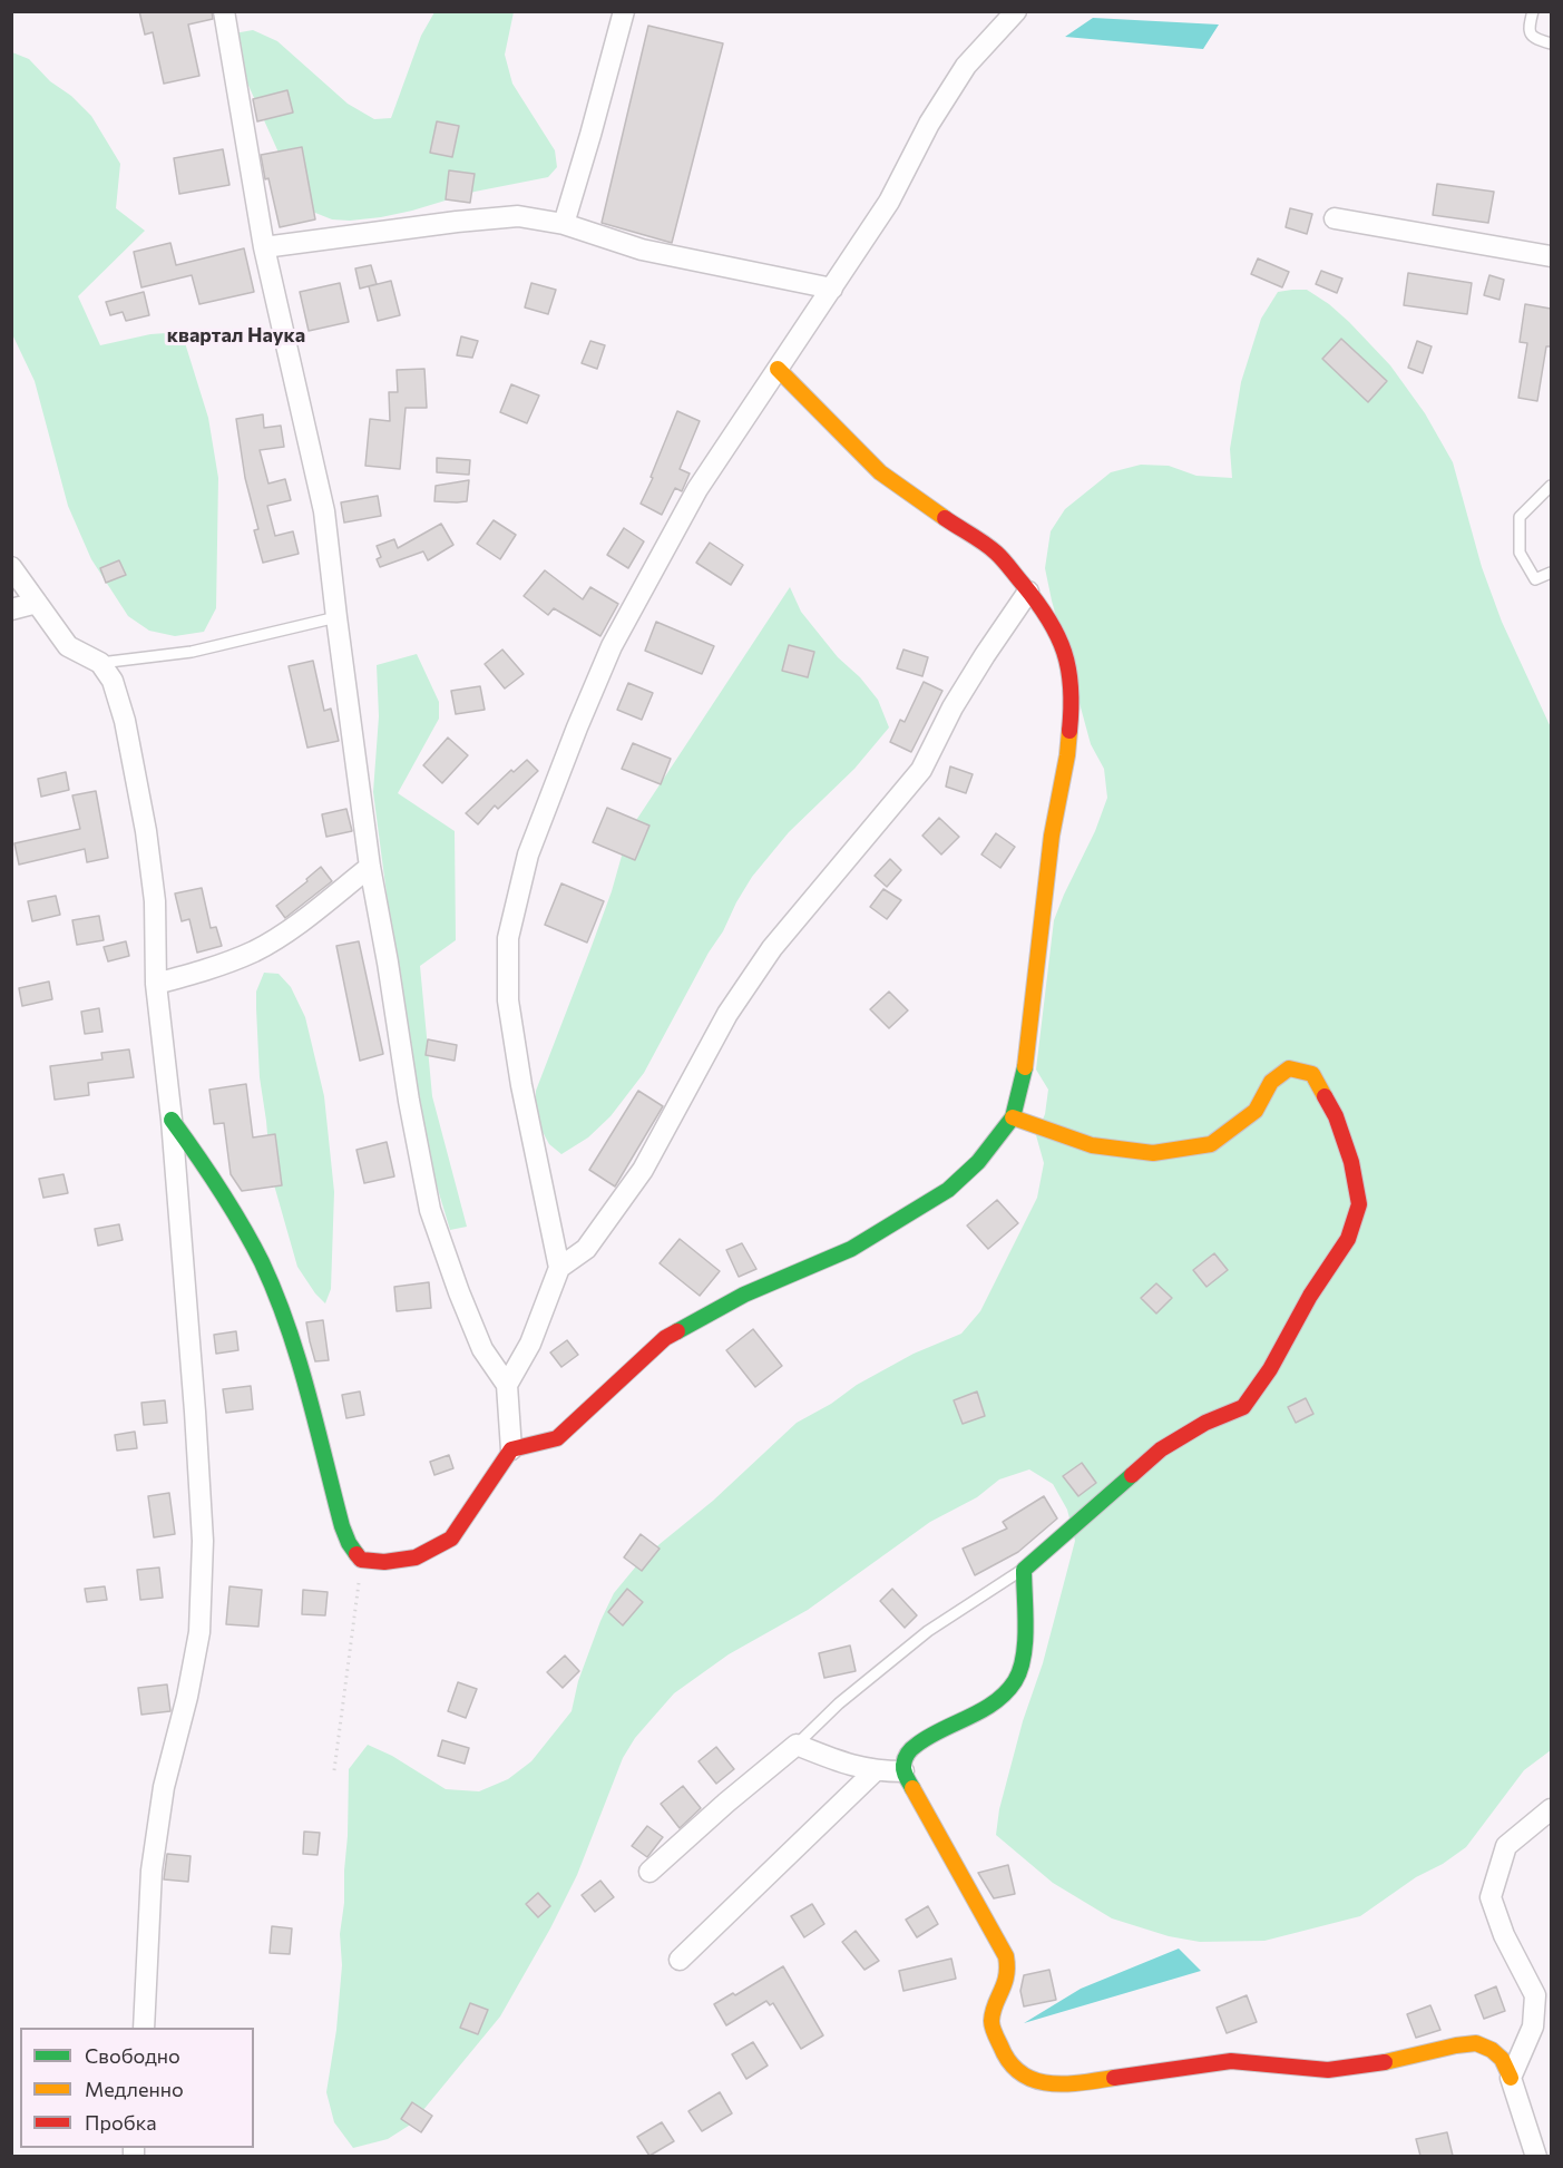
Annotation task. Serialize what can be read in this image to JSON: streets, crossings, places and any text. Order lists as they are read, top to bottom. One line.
{"districts":["квартал Наука"],"legend":["Свободно","Медленно","Пробка"]}
